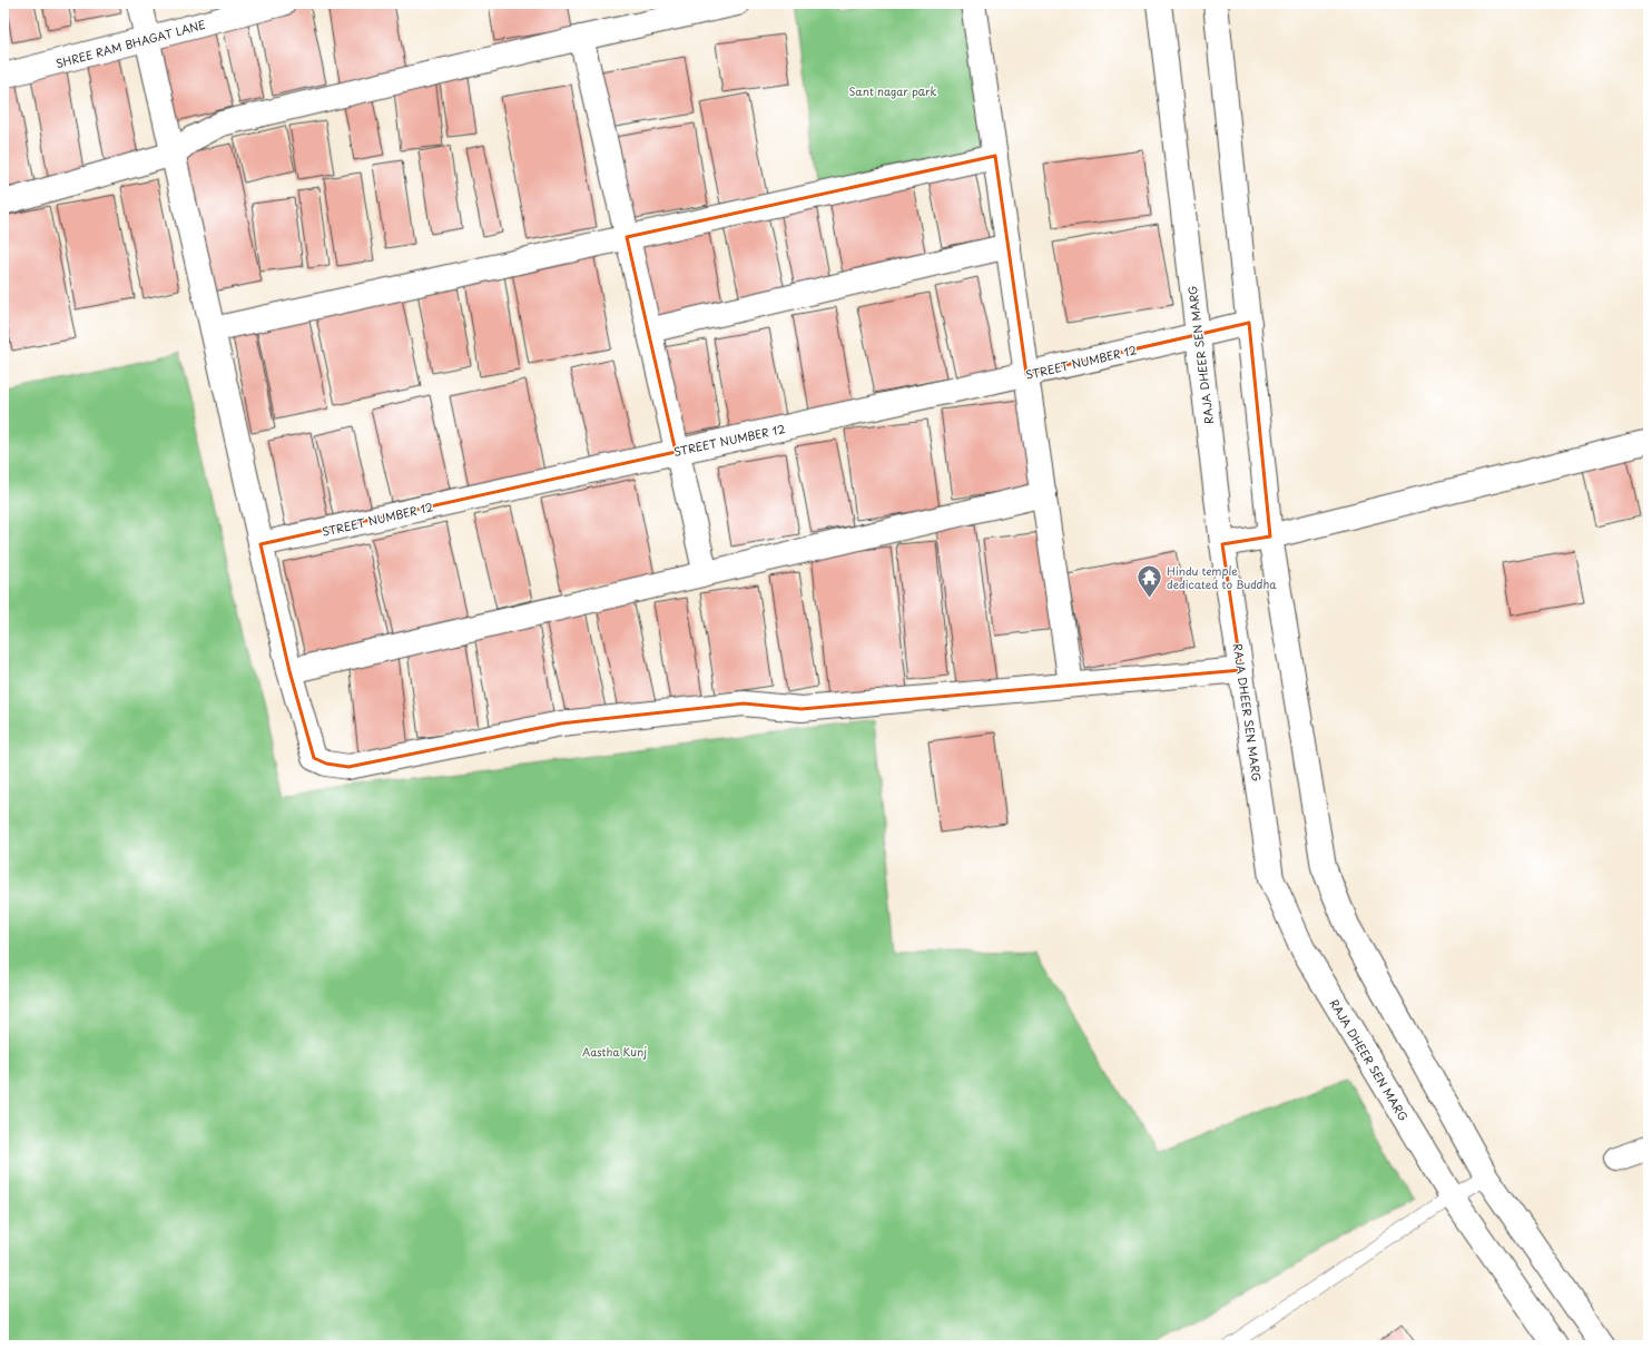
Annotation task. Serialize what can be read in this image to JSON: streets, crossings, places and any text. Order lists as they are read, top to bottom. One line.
{"streets":{"street":["SHREE RAM BHAGAT LANE","RAJA DHEER SEN MARG","STREET NUMBER 12"]},"crossings":[["RAJA DHEER SEN MARG","STREET NUMBER 12"]],"parks":["Sant nagar park","Aastha Kunj"],"places":{"temple":["Hindu temple dedicated to Buddha"]}}
